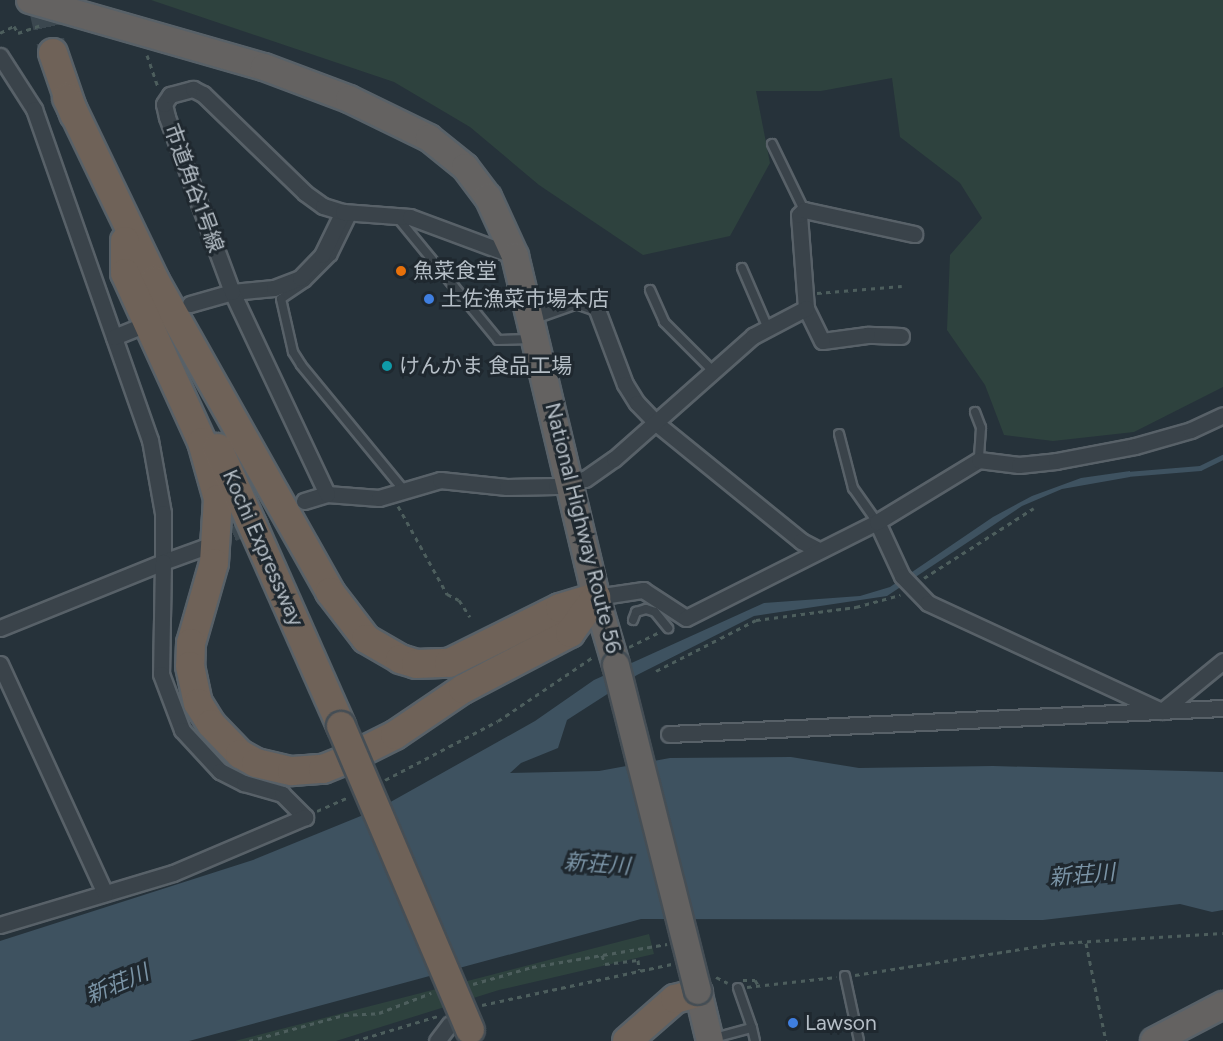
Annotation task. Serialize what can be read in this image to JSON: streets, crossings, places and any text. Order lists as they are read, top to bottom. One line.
{"streets":{"highway":["National Highway Route 56","Kochi Expressway"],"street":["市道角谷1号線"]},"crossings":[["市道角谷1号線","National Highway Route 56"]],"water":["新荘川"],"places":["魚菜食堂","土佐漁菜市場本店","けんかま 食品工場","Lawson"]}
